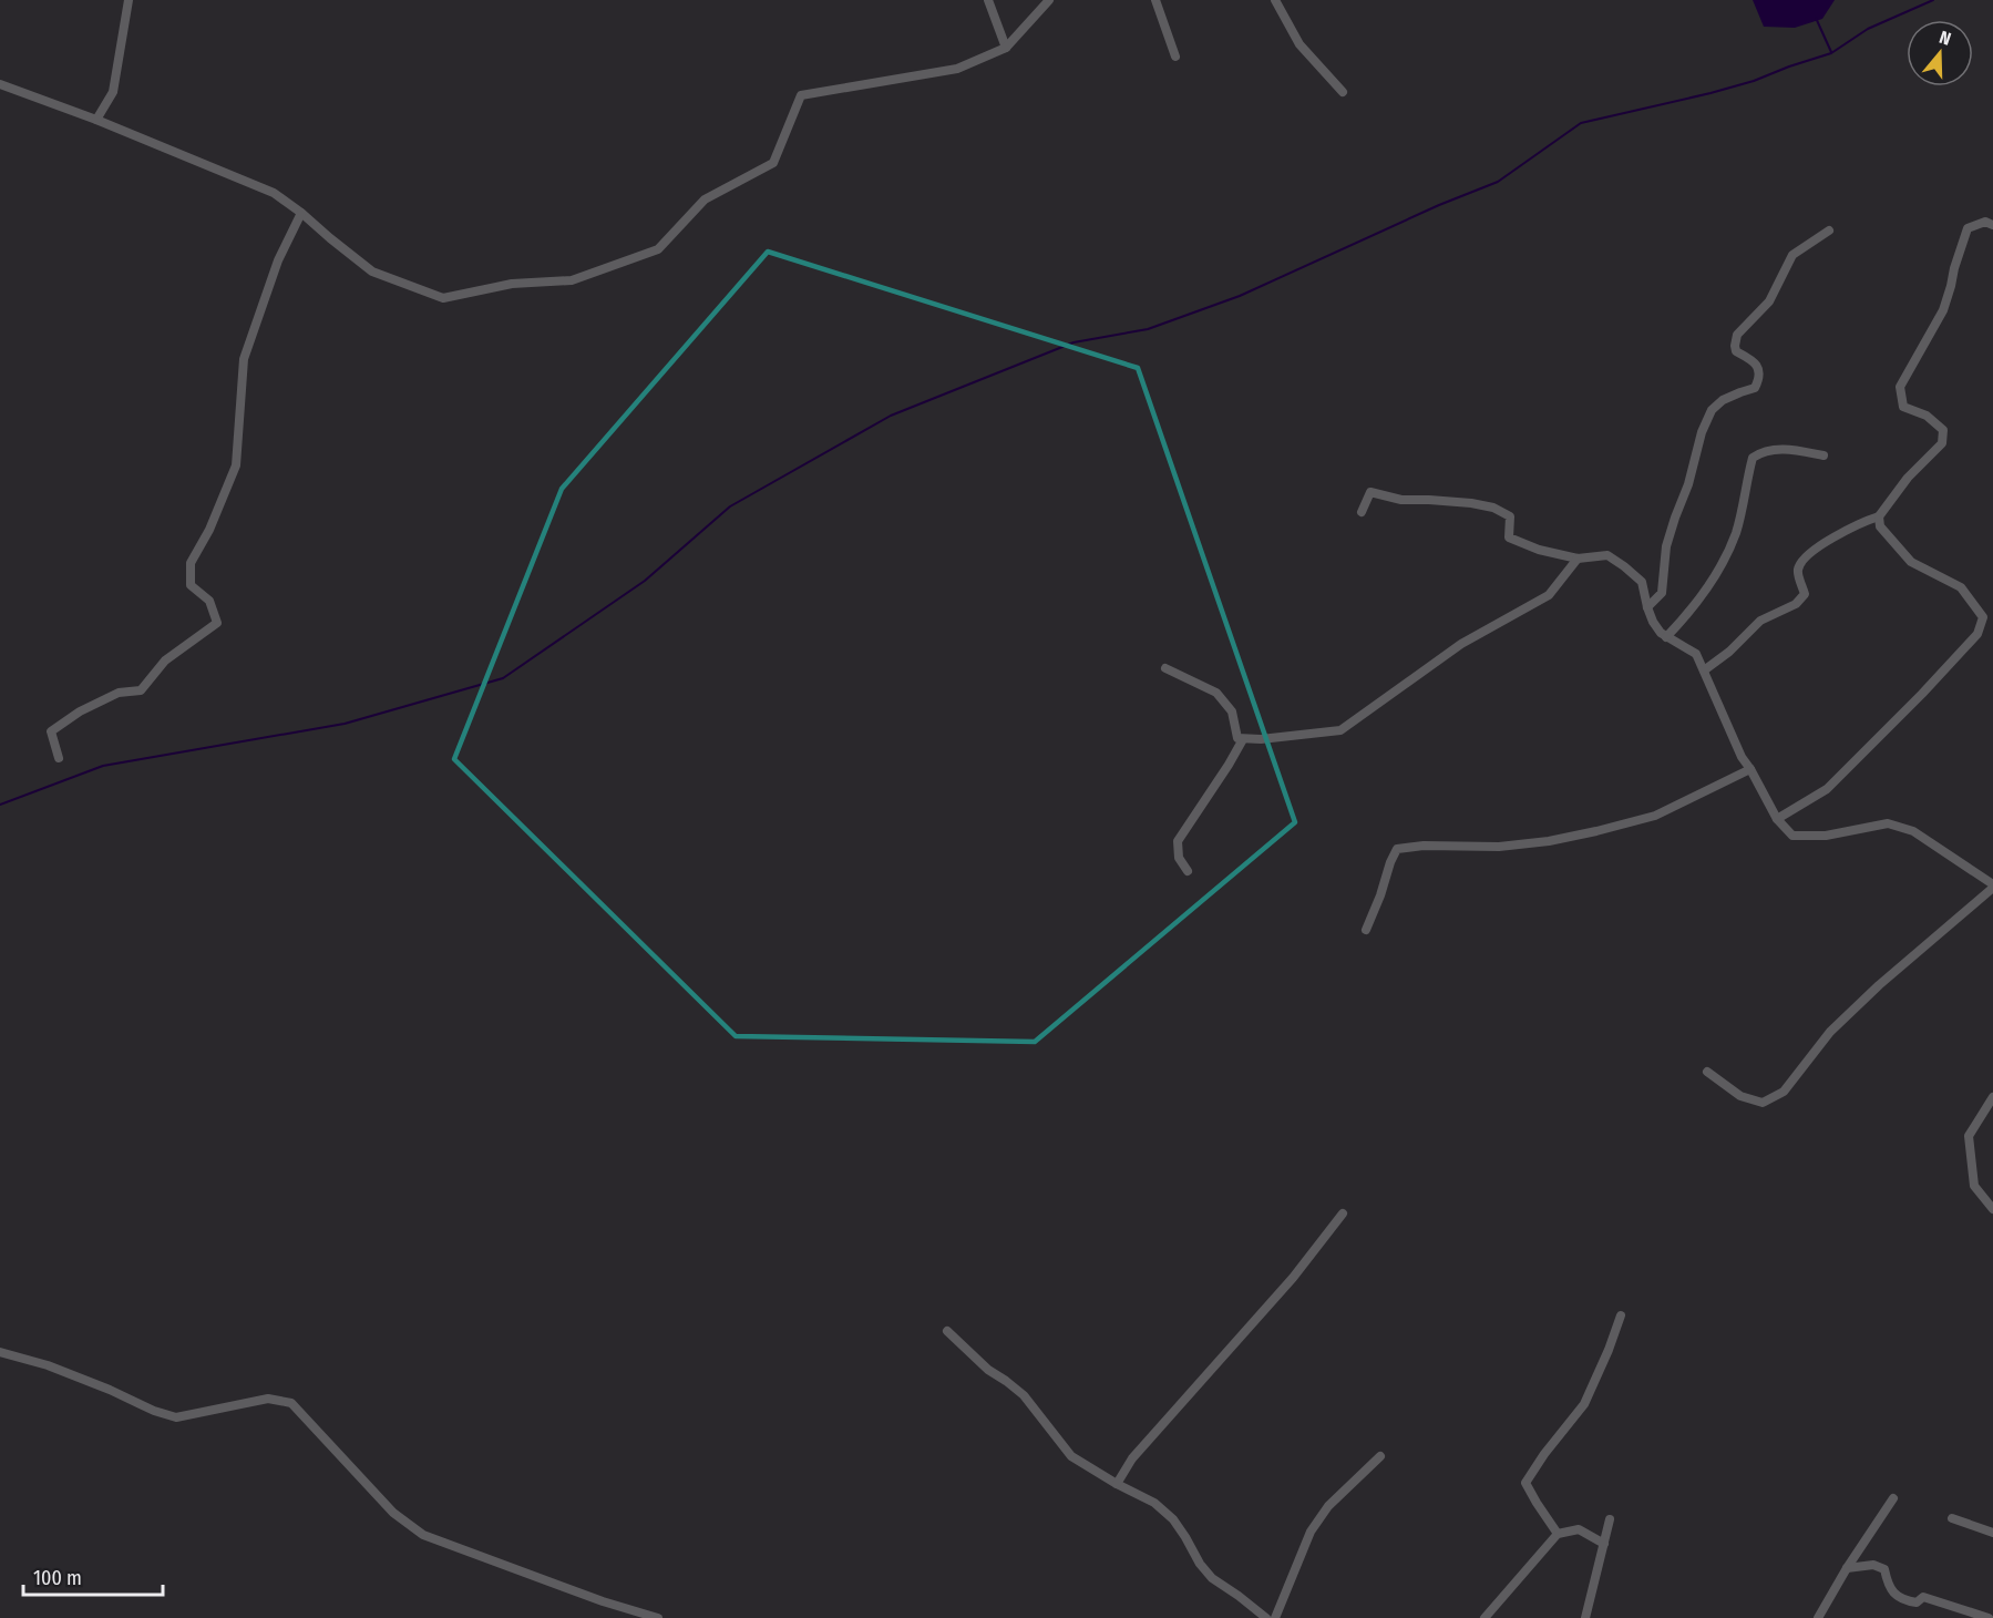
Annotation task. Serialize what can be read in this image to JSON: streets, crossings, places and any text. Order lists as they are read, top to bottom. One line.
{"scale_bar":"100 m","north":"top"}
